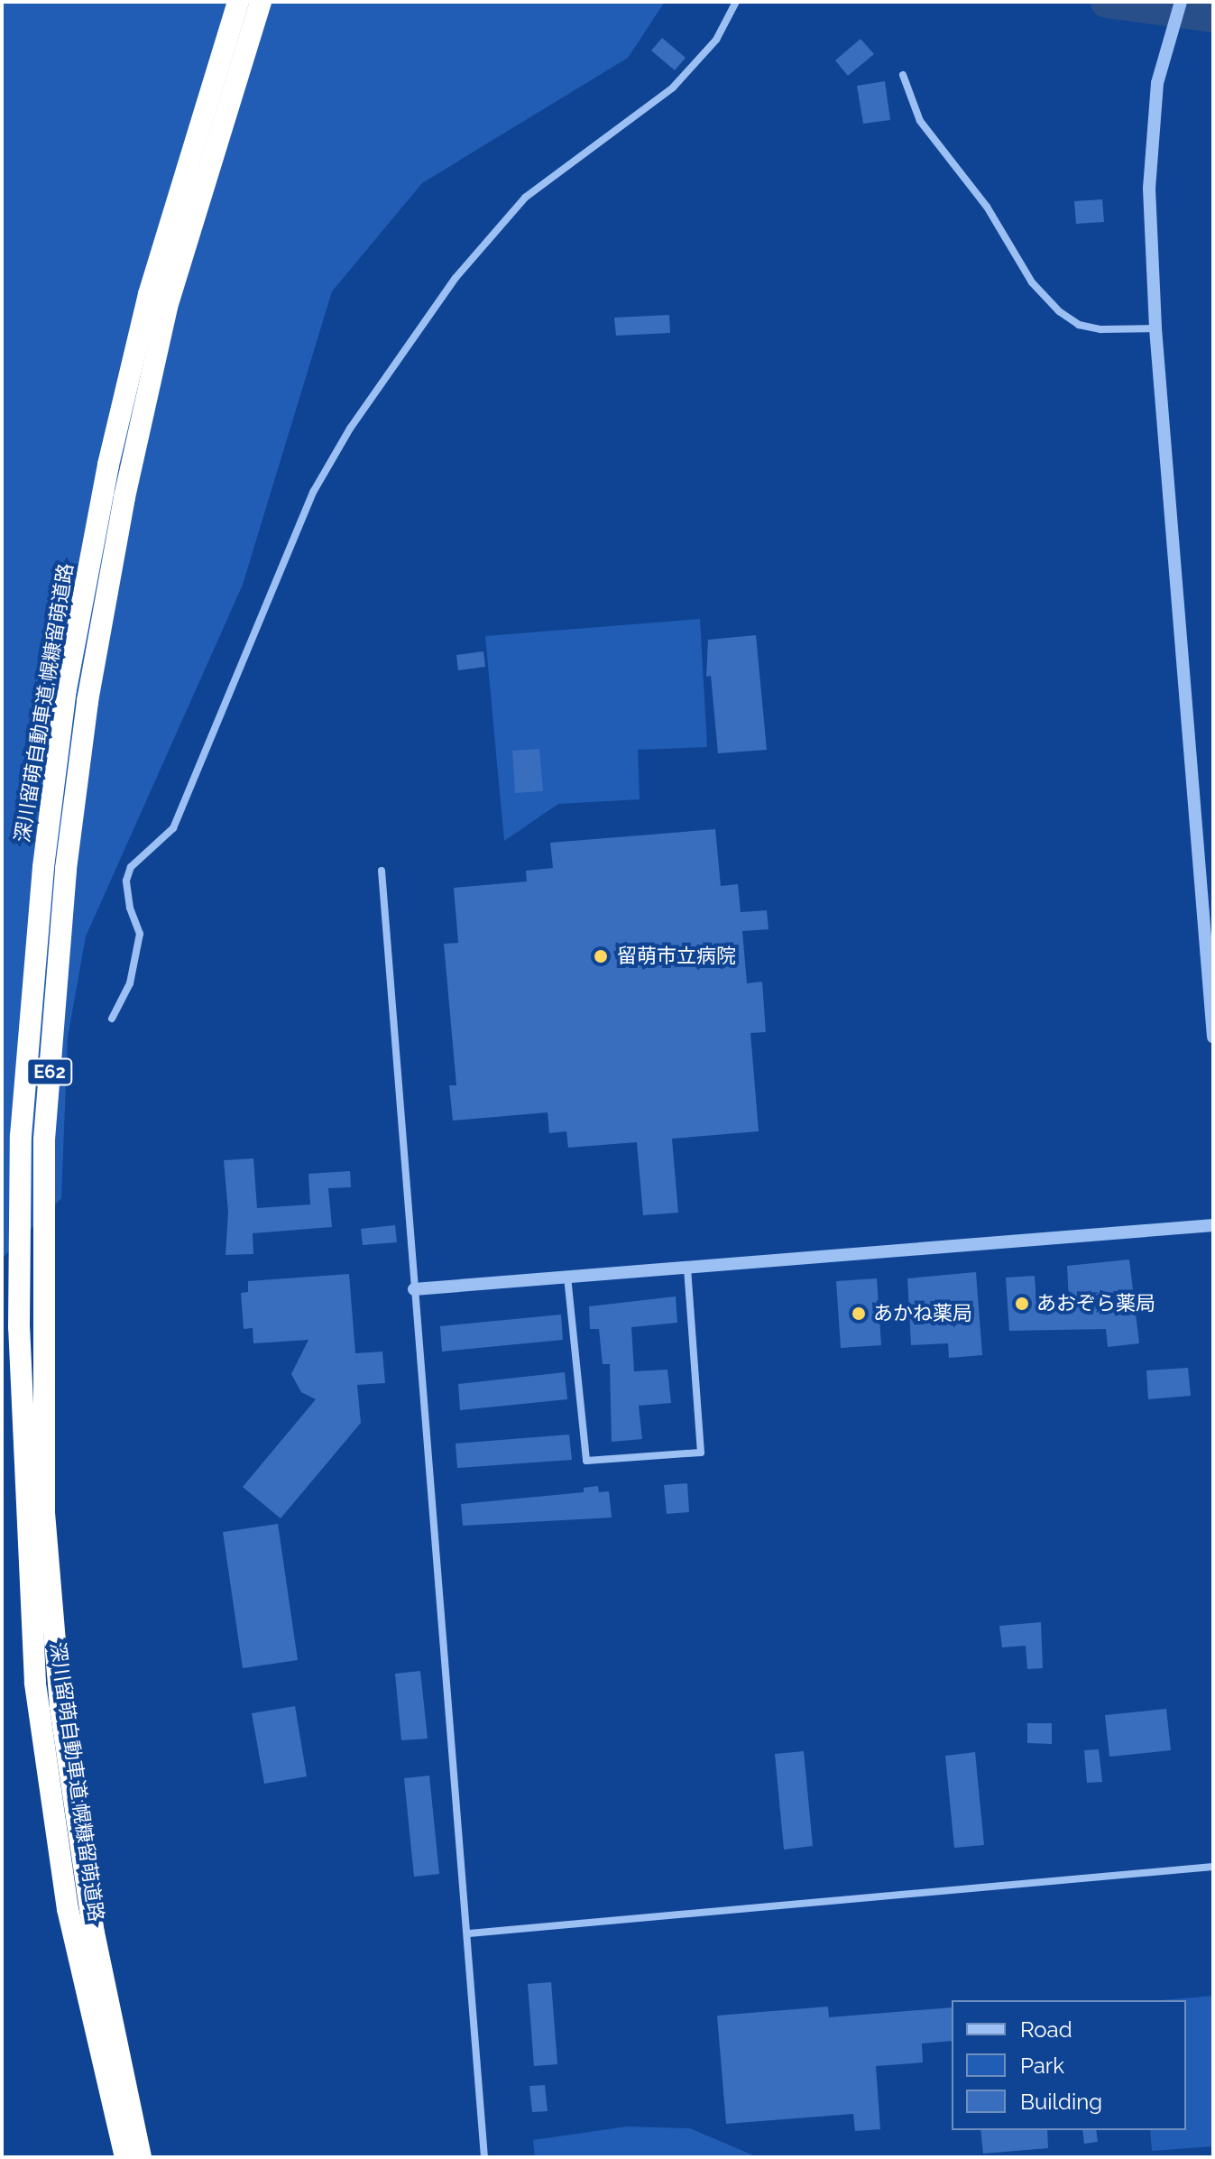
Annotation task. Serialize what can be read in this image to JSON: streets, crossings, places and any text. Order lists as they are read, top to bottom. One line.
{"streets":{"highway":["深川留萌自動車道;幌糠留萌道路","E62"]},"places":["留萌市立病院","あおぞら薬局","あかね薬局"],"legend":["Road","Park","Building"]}
